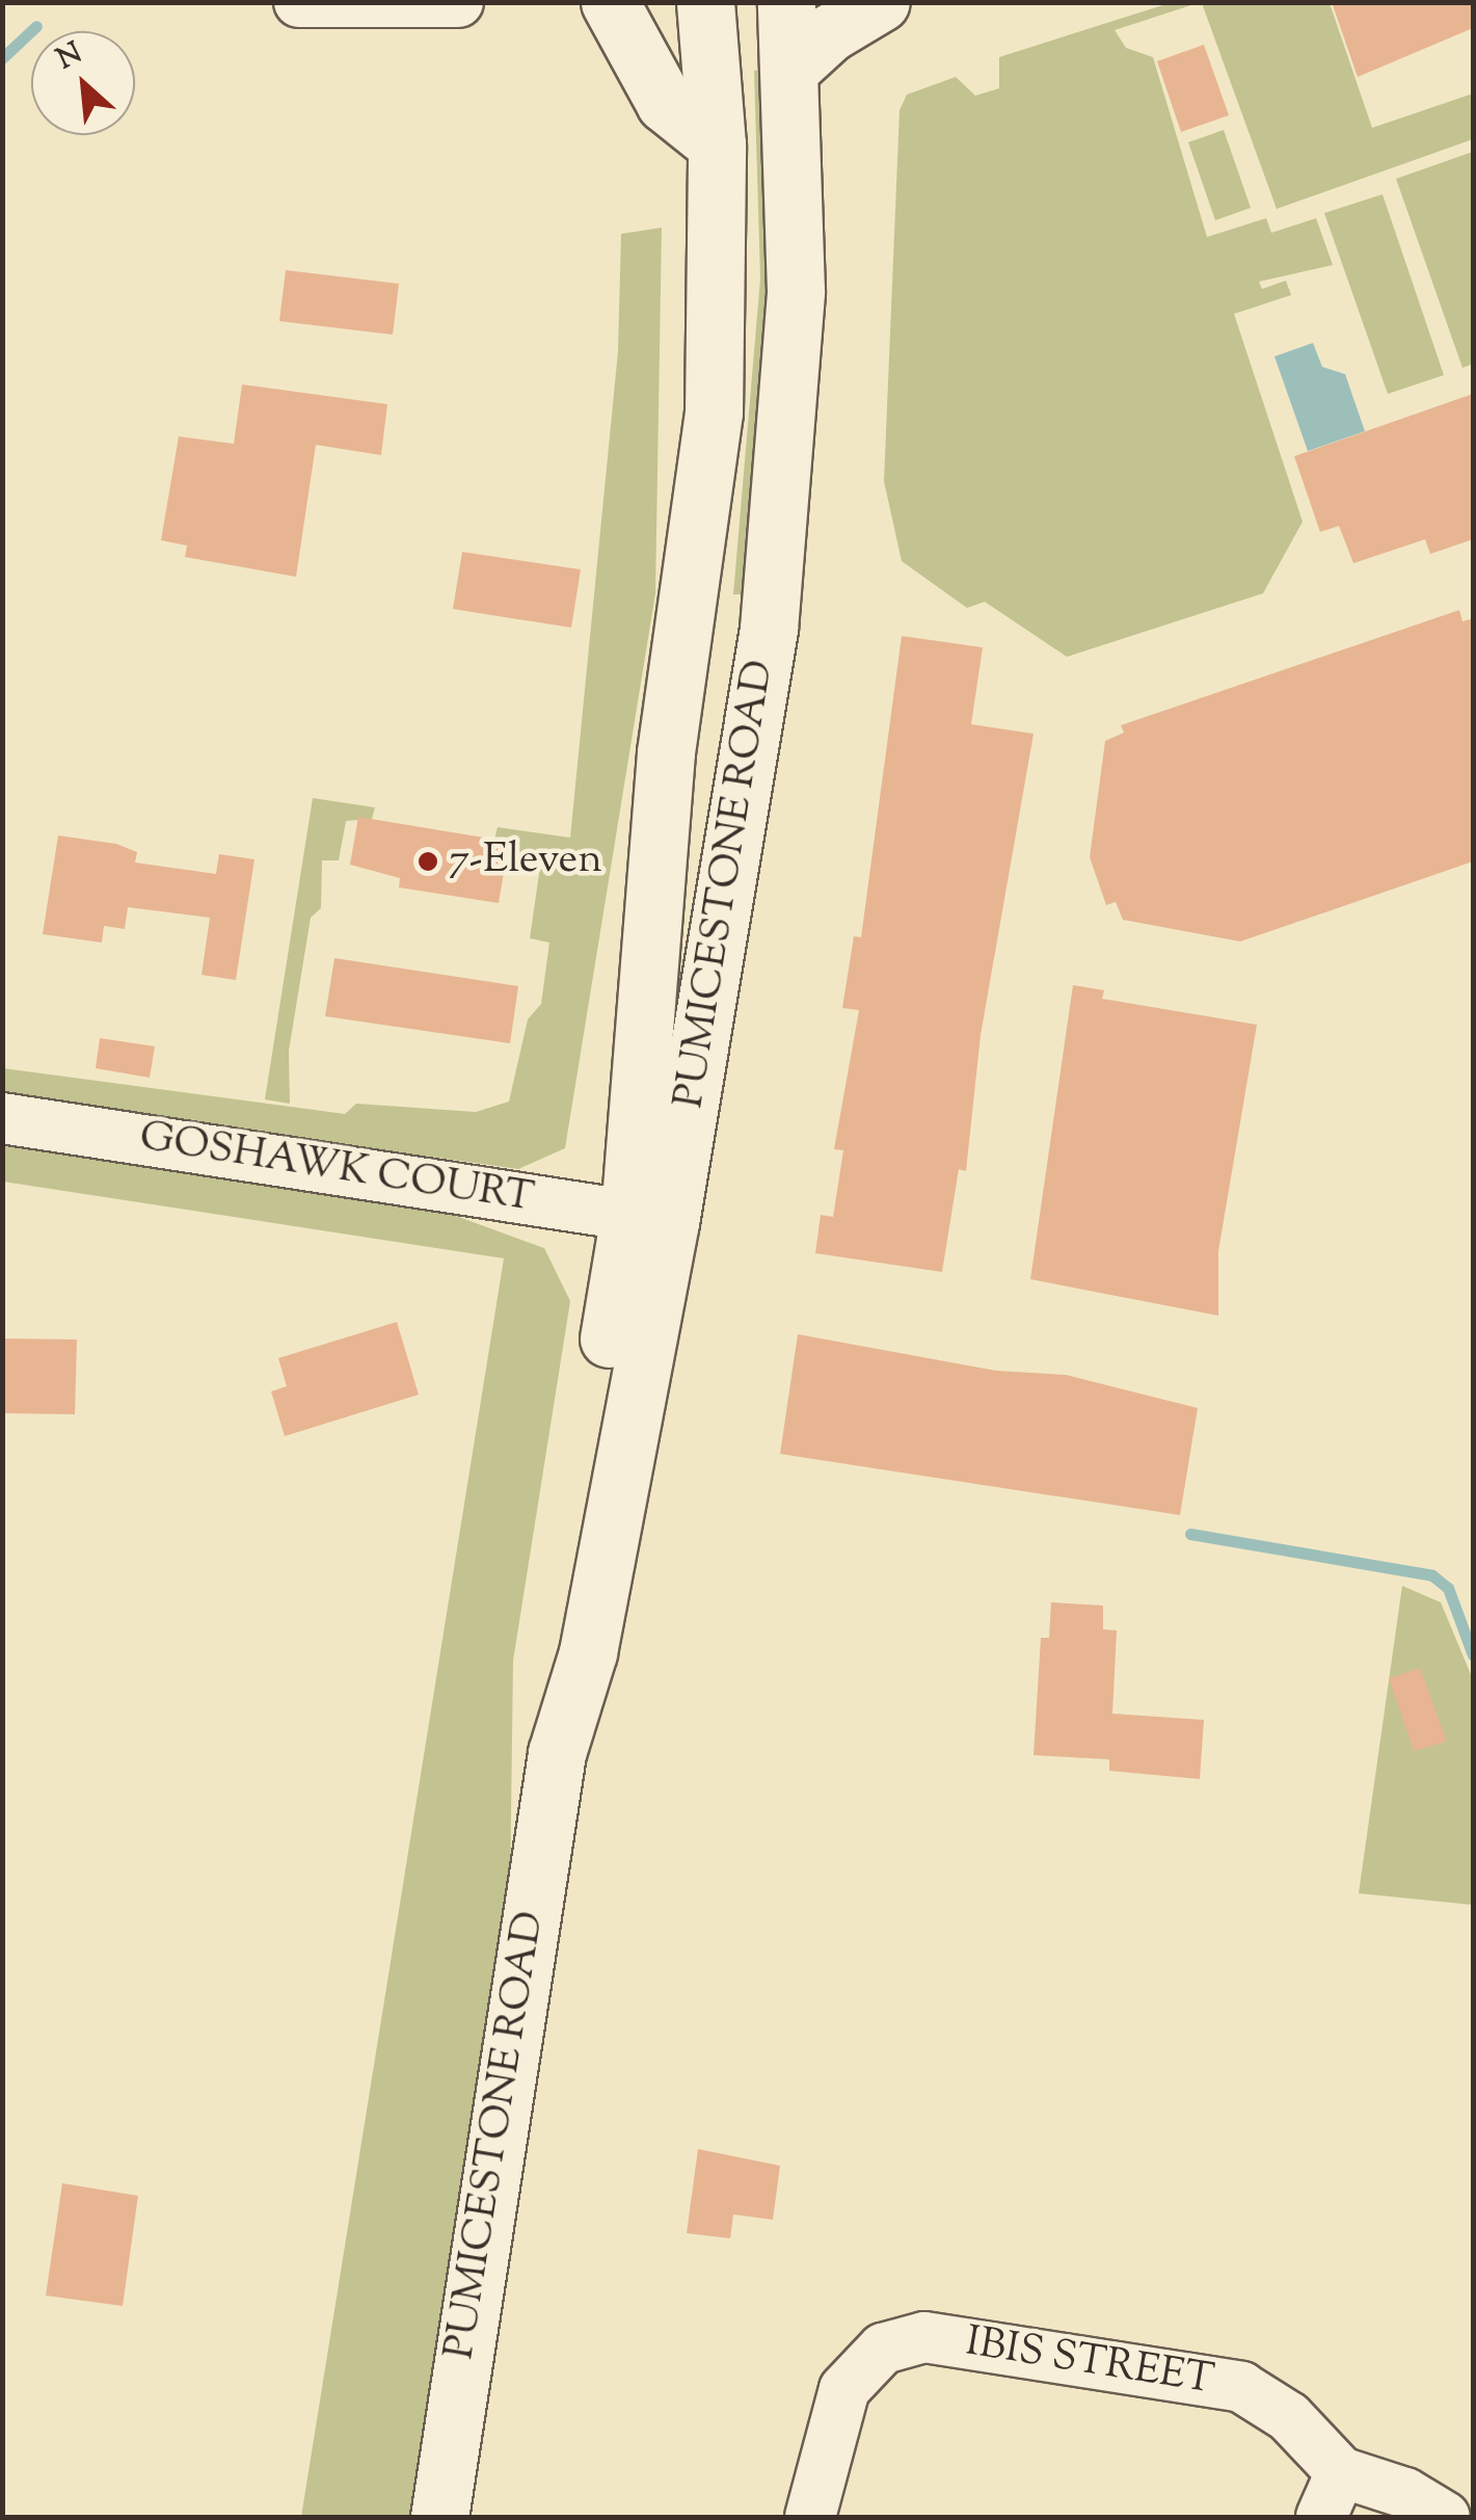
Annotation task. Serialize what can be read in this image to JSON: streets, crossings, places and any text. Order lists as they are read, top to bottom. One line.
{"streets":{"main road":["PUMICESTONE ROAD"],"street":["GOSHAWK COURT","IBIS STREET"]},"crossings":[["PUMICESTONE ROAD","GOSHAWK COURT"]],"places":["7-Eleven"],"north":"top left"}
